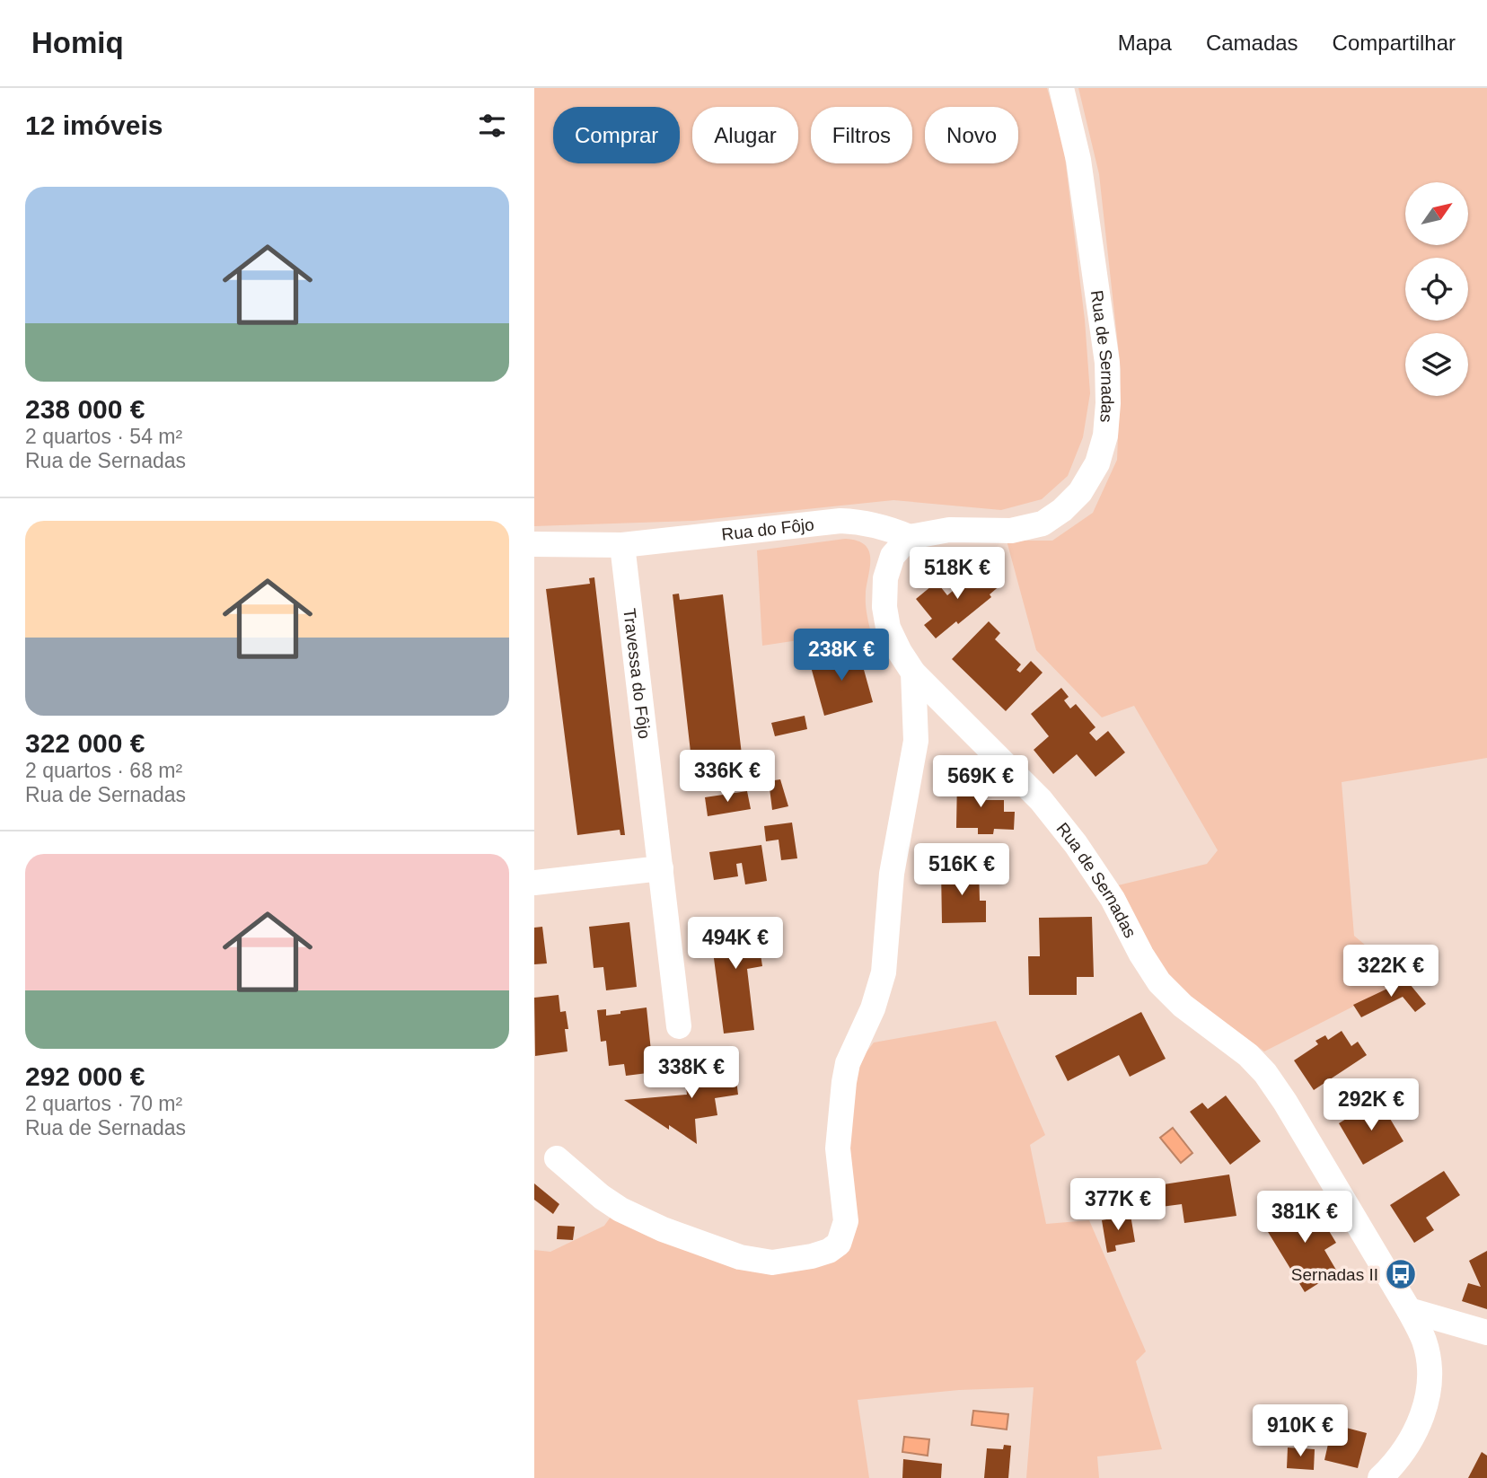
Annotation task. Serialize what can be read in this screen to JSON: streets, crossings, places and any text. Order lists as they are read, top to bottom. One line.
{"streets":{"street":["Rua de Sernadas","Rua do Fôjo","Travessa do Fôjo"]},"crossings":[["Rua de Sernadas","Rua do Fôjo"],["Rua do Fôjo","Travessa do Fôjo"]],"places":{"bus stop":["Sernadas II"]},"north":"top right","page":{"header":"Homiq","nav":["Mapa","Camadas","Compartilhar"],"heading":"12 imóveis","chip":["Comprar","Alugar","Filtros","Novo"],"list":[{"name":"238 000 €","note":"2 quartos · 54 m² · Rua de Sernadas"},{"name":"322 000 €","note":"2 quartos · 68 m² · Rua de Sernadas"},{"name":"292 000 €","note":"2 quartos · 70 m² · Rua de Sernadas"}],"price":["518K €","238K €","336K €","569K €","516K €","494K €","322K €","338K €","292K €","377K €","381K €","910K €"]}}
